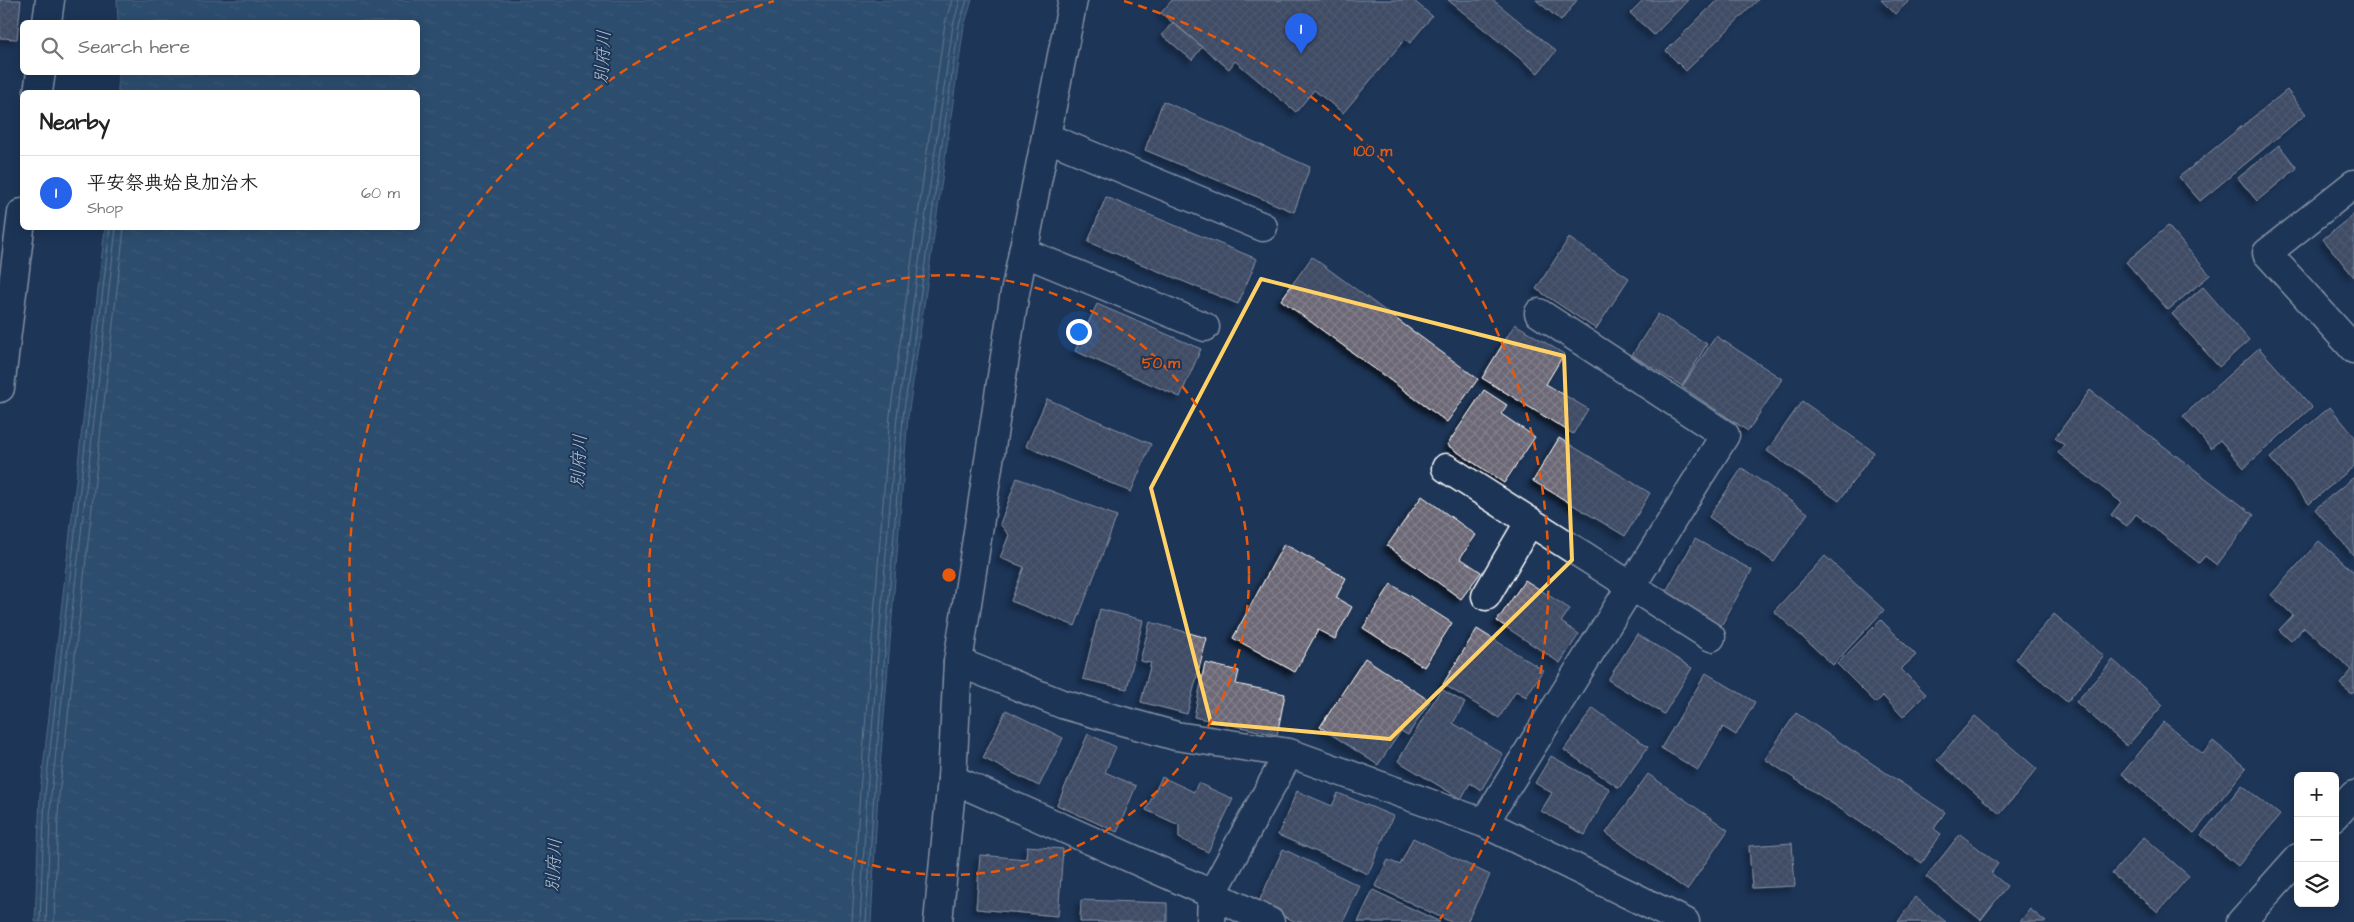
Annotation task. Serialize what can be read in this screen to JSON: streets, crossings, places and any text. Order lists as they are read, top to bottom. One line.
{"water":["別府川"],"page":{"pins":"1","search":"Search here","heading":"Nearby","list":[{"mark":"1","name":"平安祭典姶良加治木","note":"Shop","value":"60 m"}],"map_buttons":["+","−"]},"rings":["100 m","50 m"]}
